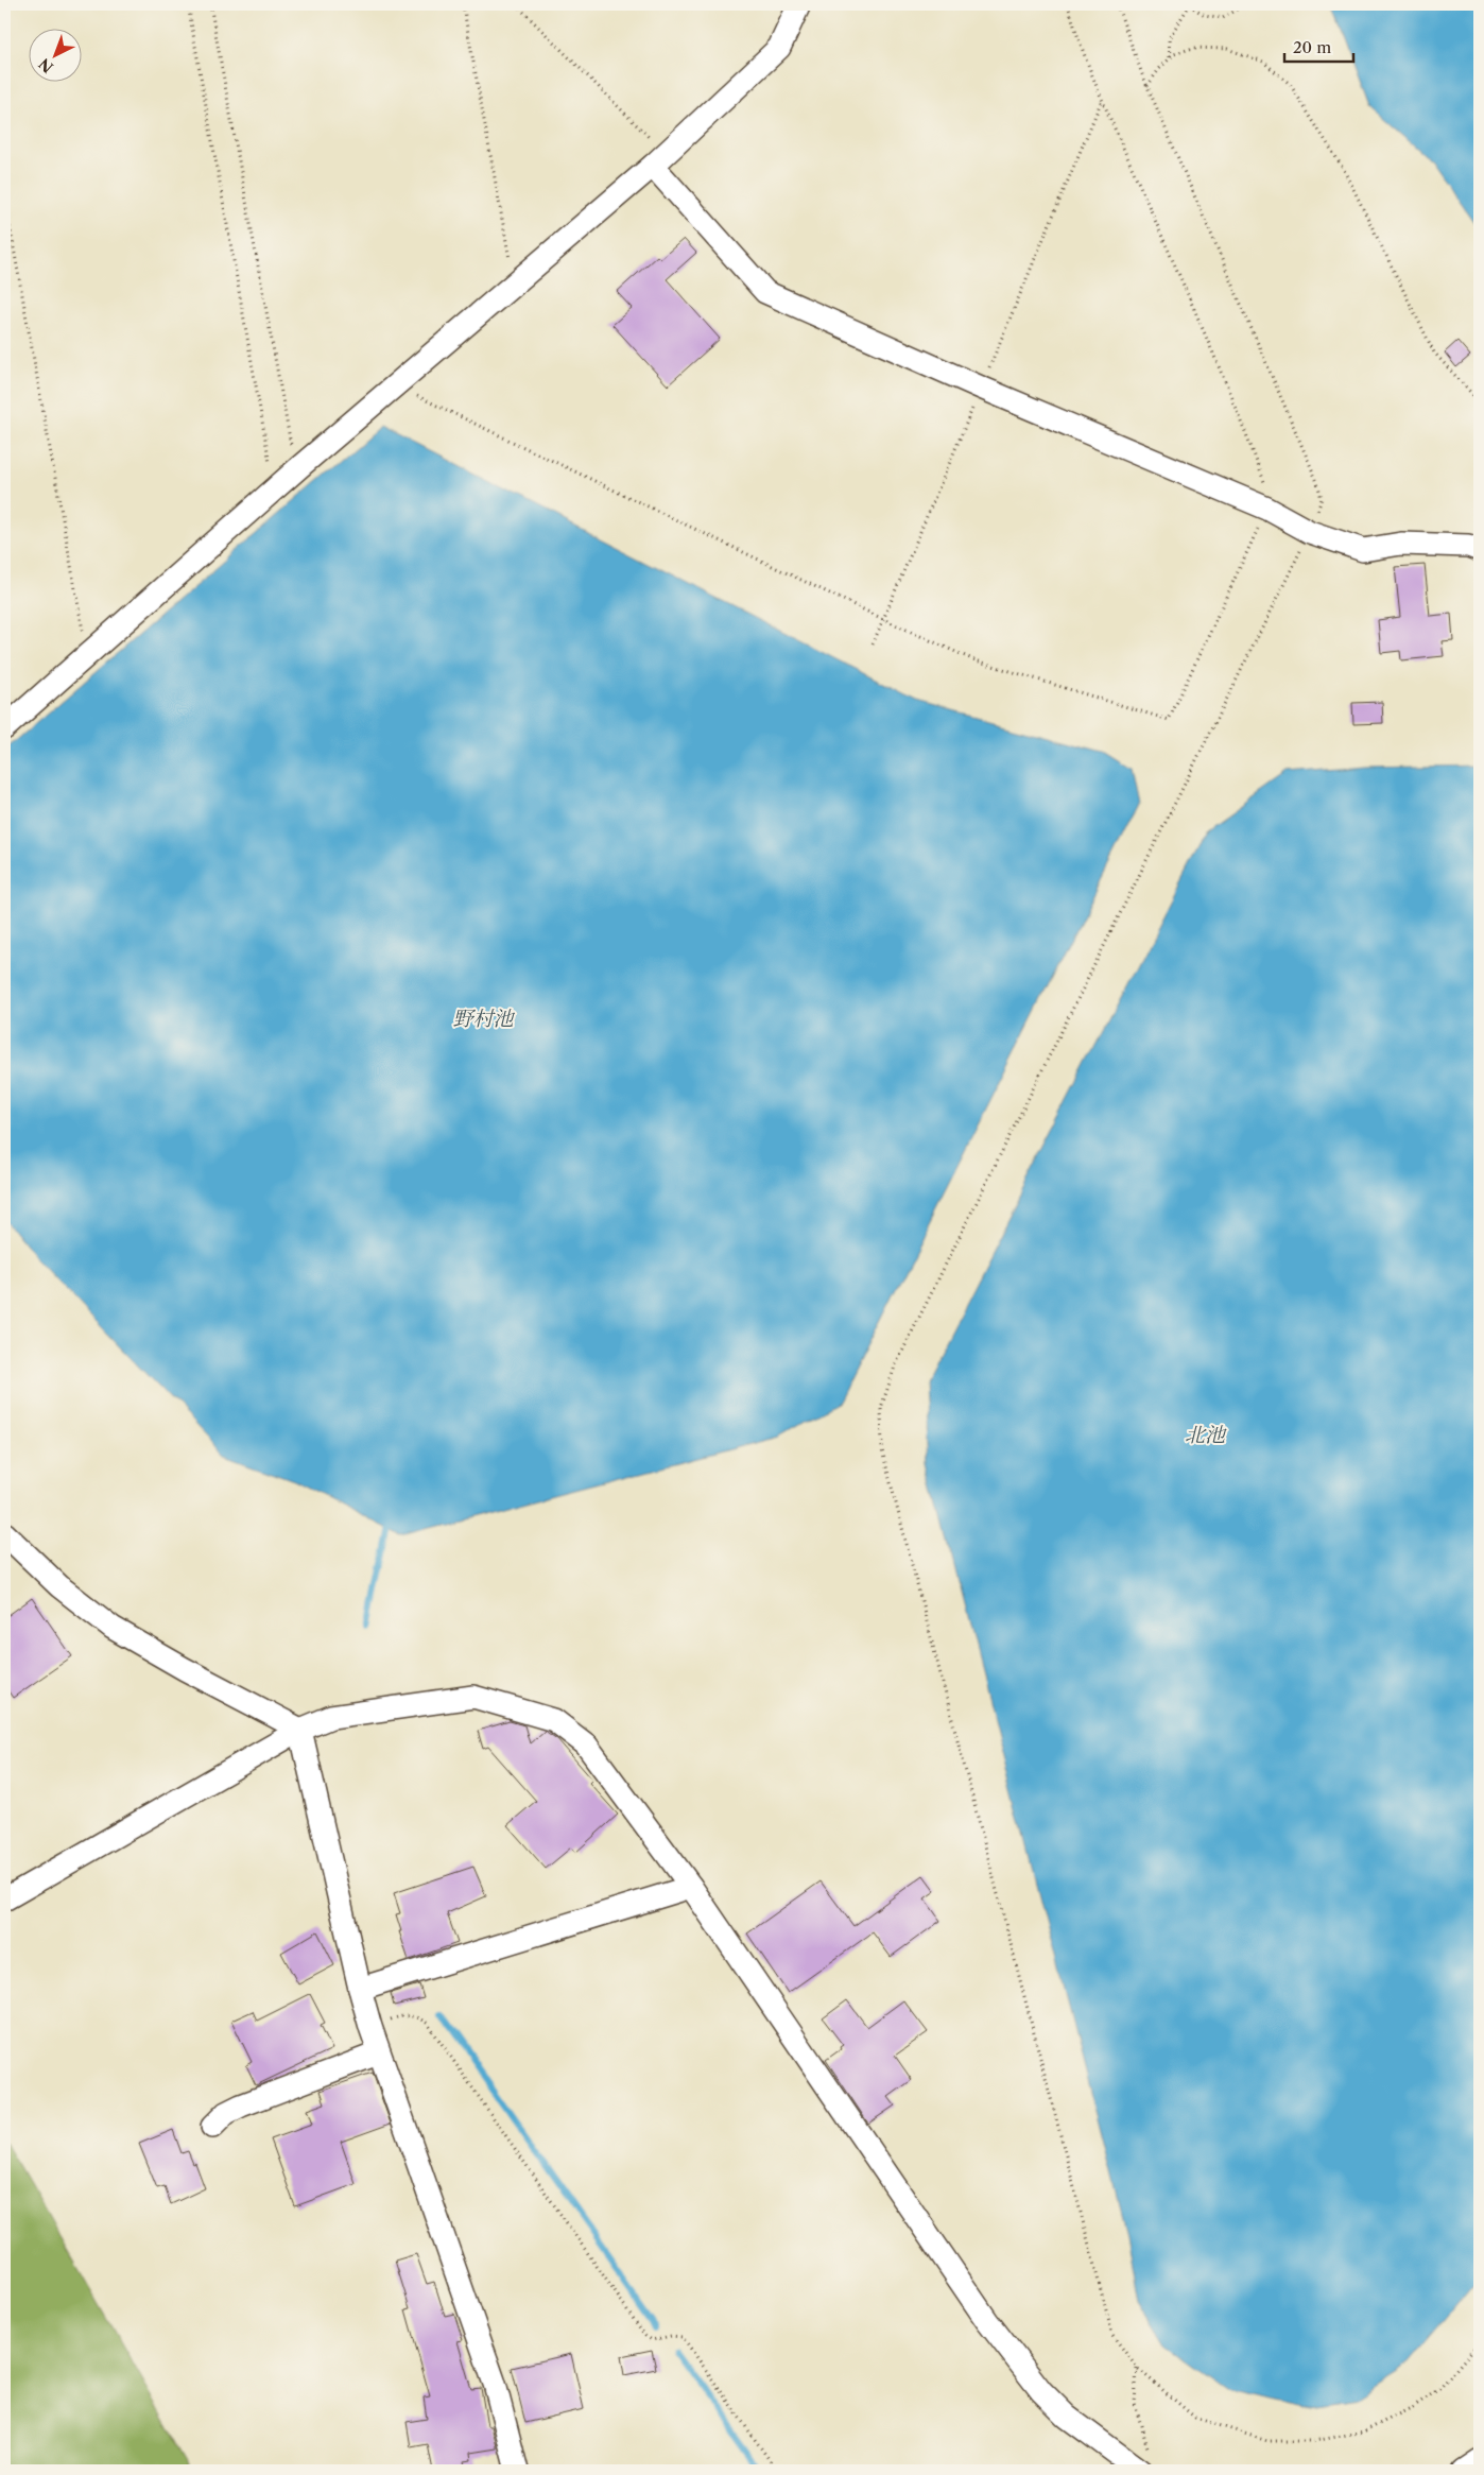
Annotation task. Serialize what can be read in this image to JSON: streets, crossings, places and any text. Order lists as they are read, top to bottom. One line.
{"water":["野村池","北池"],"scale_bar":"20 m","north":"bottom left"}
